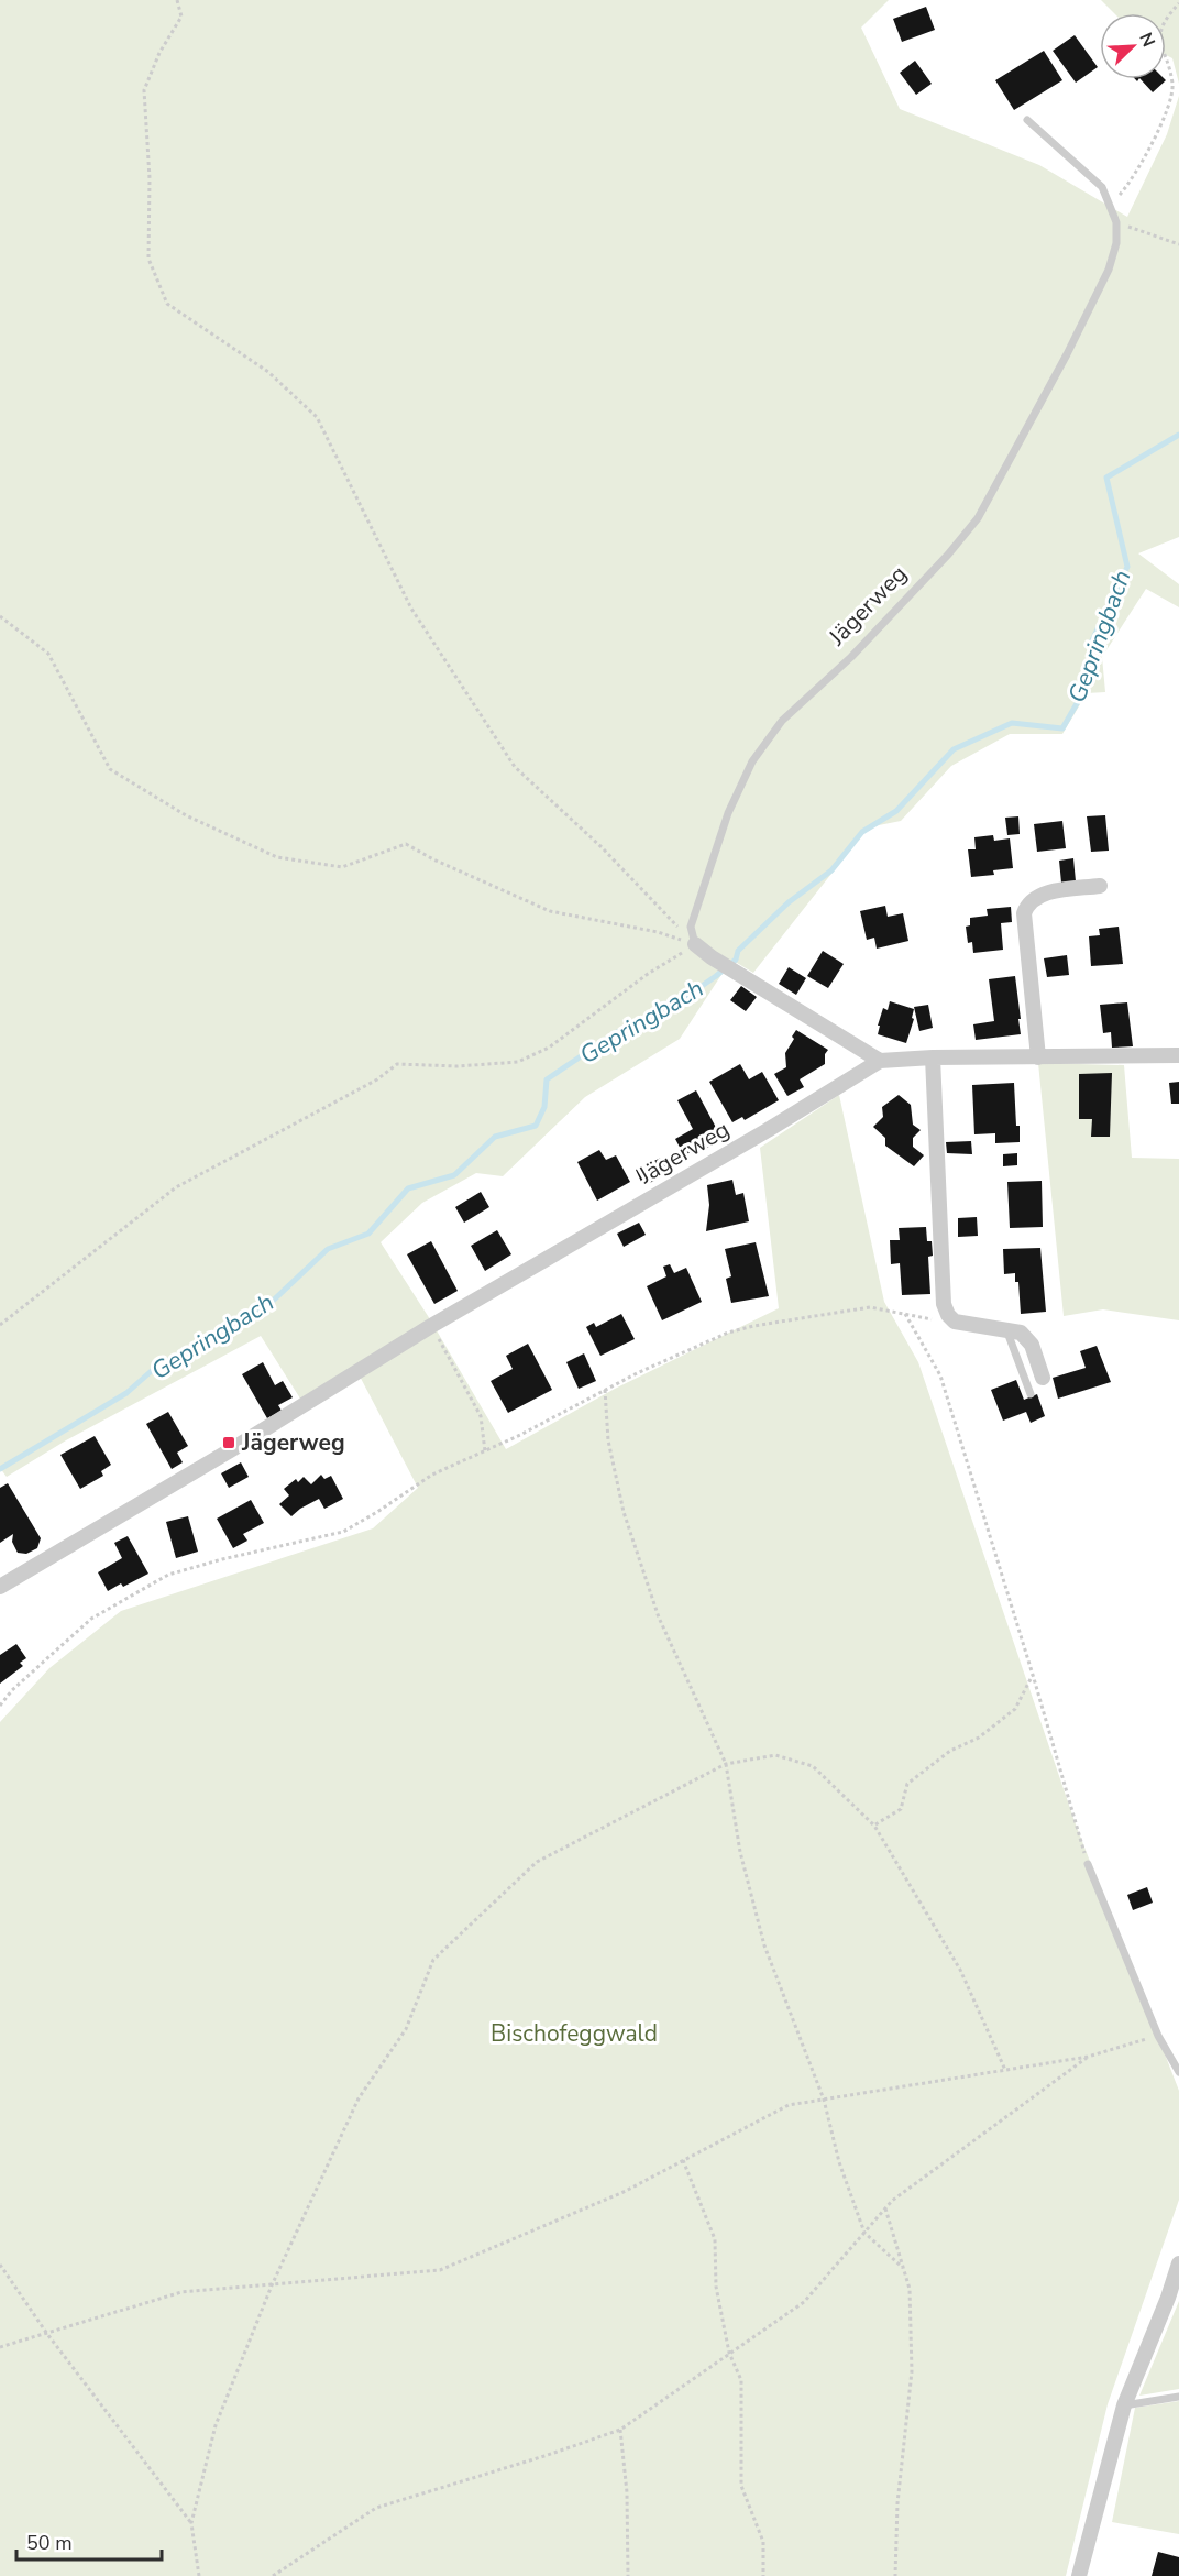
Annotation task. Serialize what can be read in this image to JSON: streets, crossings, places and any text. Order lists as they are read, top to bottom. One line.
{"streets":{"street":["Jägerweg"]},"water":["Gepringbach"],"parks":["Bischofeggwald"],"places":{"transit":["Jägerweg"]},"scale_bar":"50 m","north":"top right"}
